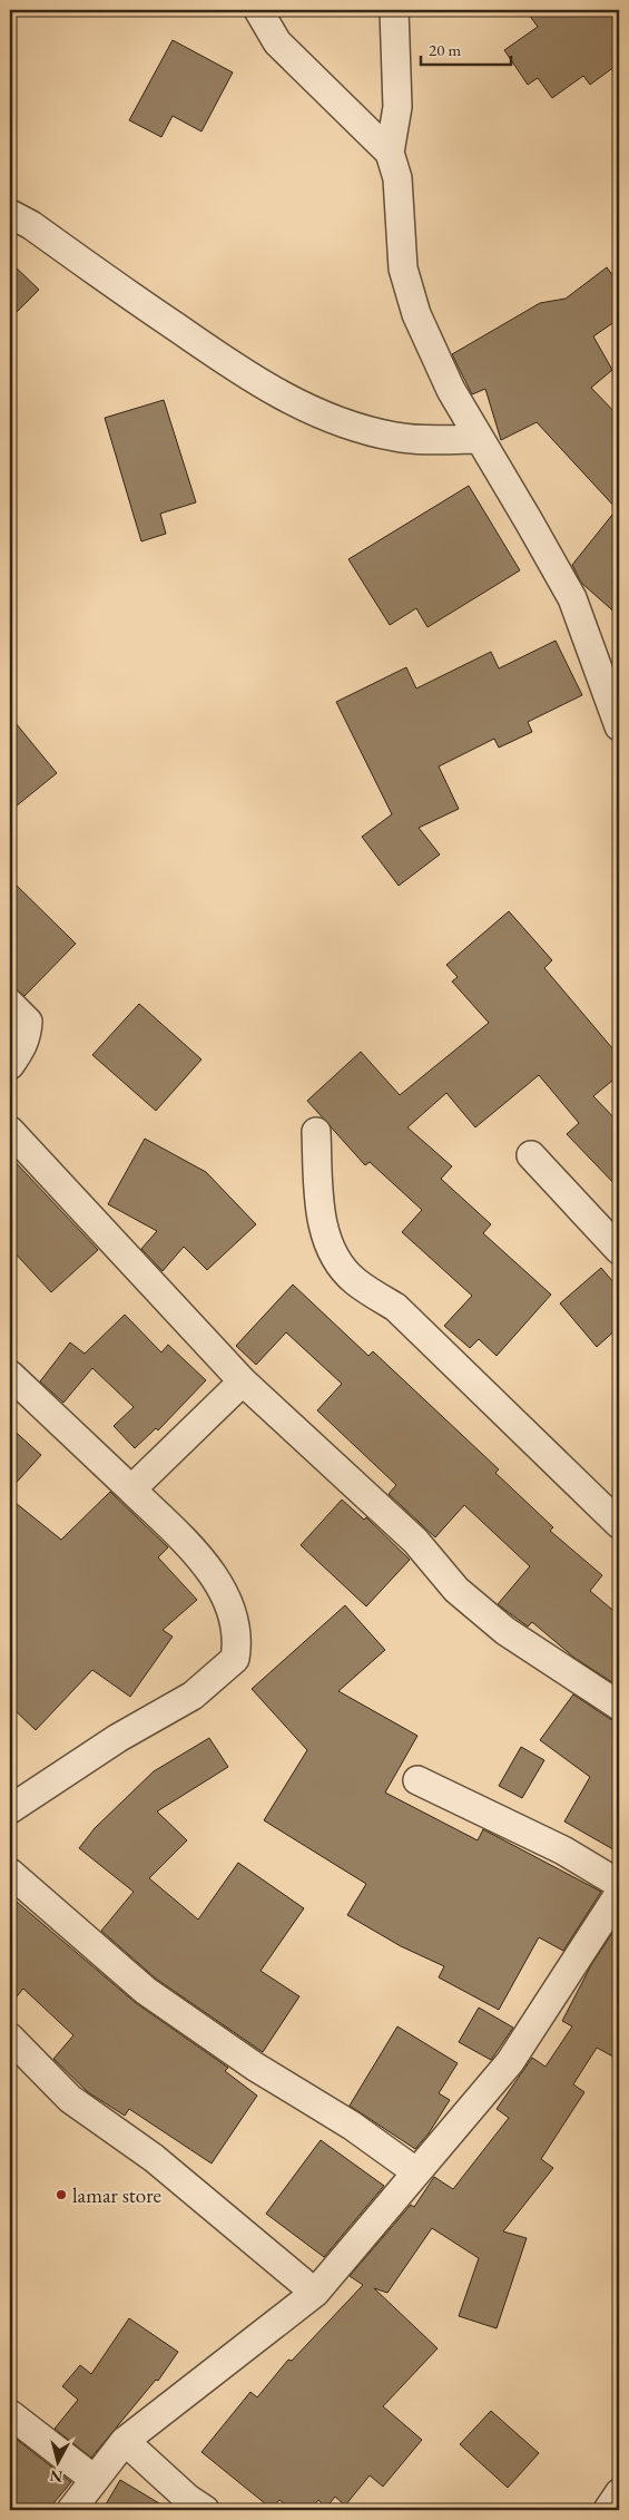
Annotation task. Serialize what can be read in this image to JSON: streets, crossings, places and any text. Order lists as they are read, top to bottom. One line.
{"places":["lamar store"],"scale_bar":"20 m","north":"bottom"}
